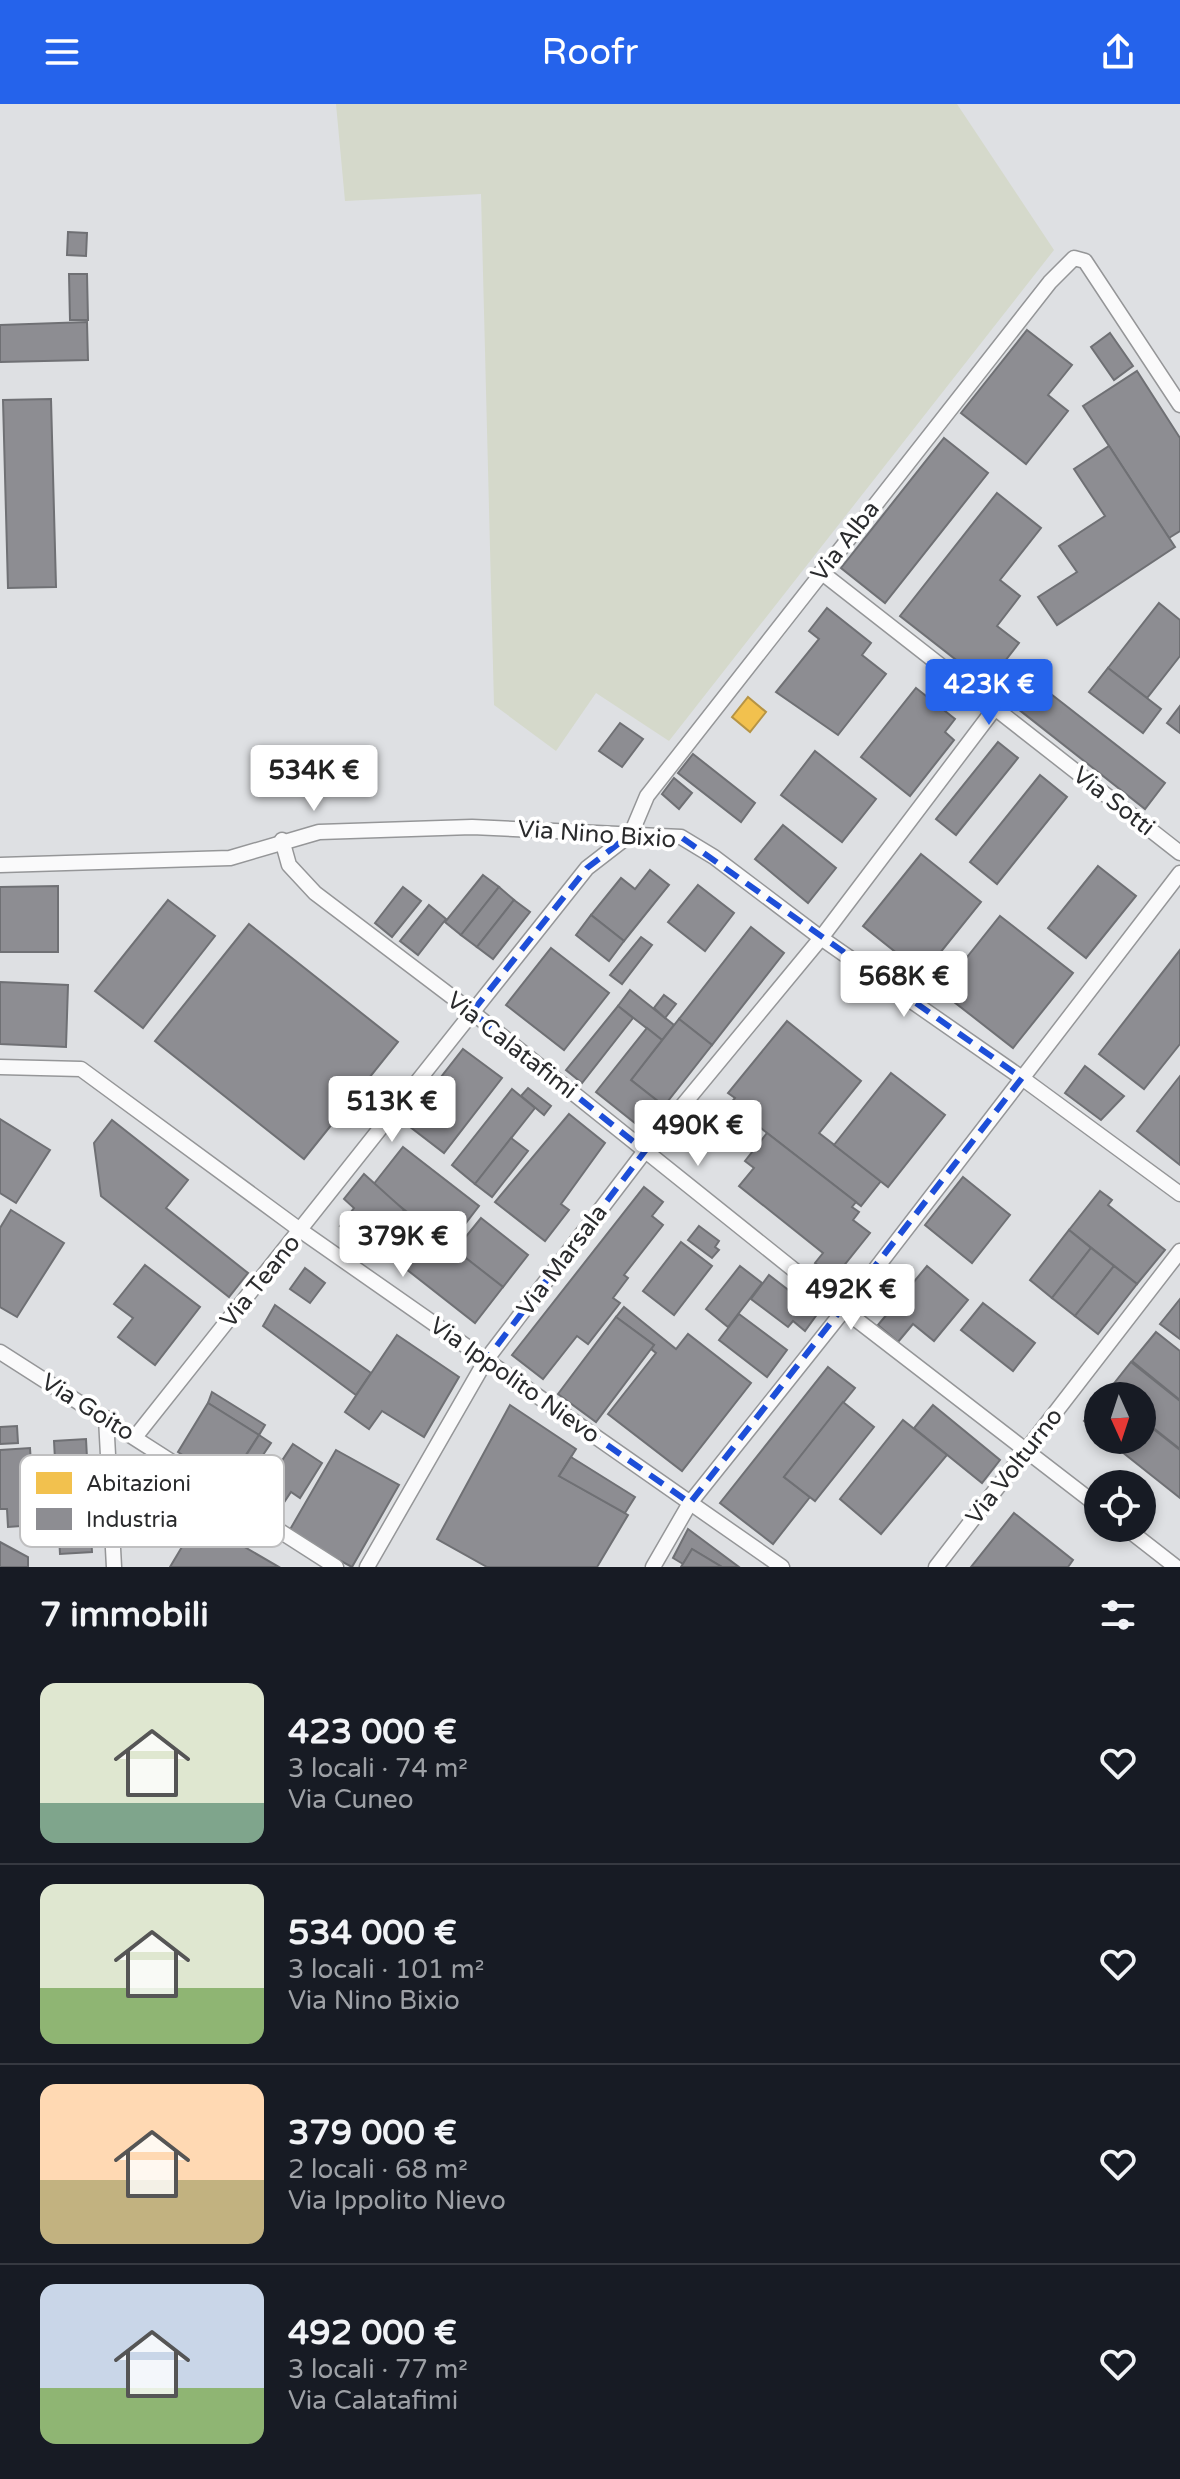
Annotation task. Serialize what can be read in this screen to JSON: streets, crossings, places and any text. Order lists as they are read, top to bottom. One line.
{"streets":{"street":["Via Alba","Via Sotti","Via Nino Bixio","Via Calatafimi","Via Marsala","Via Teano","Via Ippolito Nievo","Via Goito","Via Volturno"]},"crossings":[["Via Alba","Via Sotti"],["Via Alba","Via Nino Bixio"],["Via Alba","Via Teano"],["Via Sotti","Via Marsala"],["Via Nino Bixio","Via Calatafimi"],["Via Nino Bixio","Via Marsala"],["Via Nino Bixio","Via Teano"],["Via Calatafimi","Via Marsala"],["Via Calatafimi","Via Teano"],["Via Calatafimi","Via Volturno"],["Via Marsala","Via Ippolito Nievo"],["Via Teano","Via Ippolito Nievo"],["Via Teano","Via Goito"]],"legend":["Abitazioni","Industria"],"north":"bottom","page":{"header":"Roofr","price":["423K €","534K €","568K €","513K €","490K €","379K €","492K €"],"heading":"7 immobili","list":[{"name":"423 000 €","note":"3 locali · 74 m² · Via Cuneo"},{"name":"534 000 €","note":"3 locali · 101 m² · Via Nino Bixio"},{"name":"379 000 €","note":"2 locali · 68 m² · Via Ippolito Nievo"},{"name":"492 000 €","note":"3 locali · 77 m² · Via Calatafimi"}]}}
